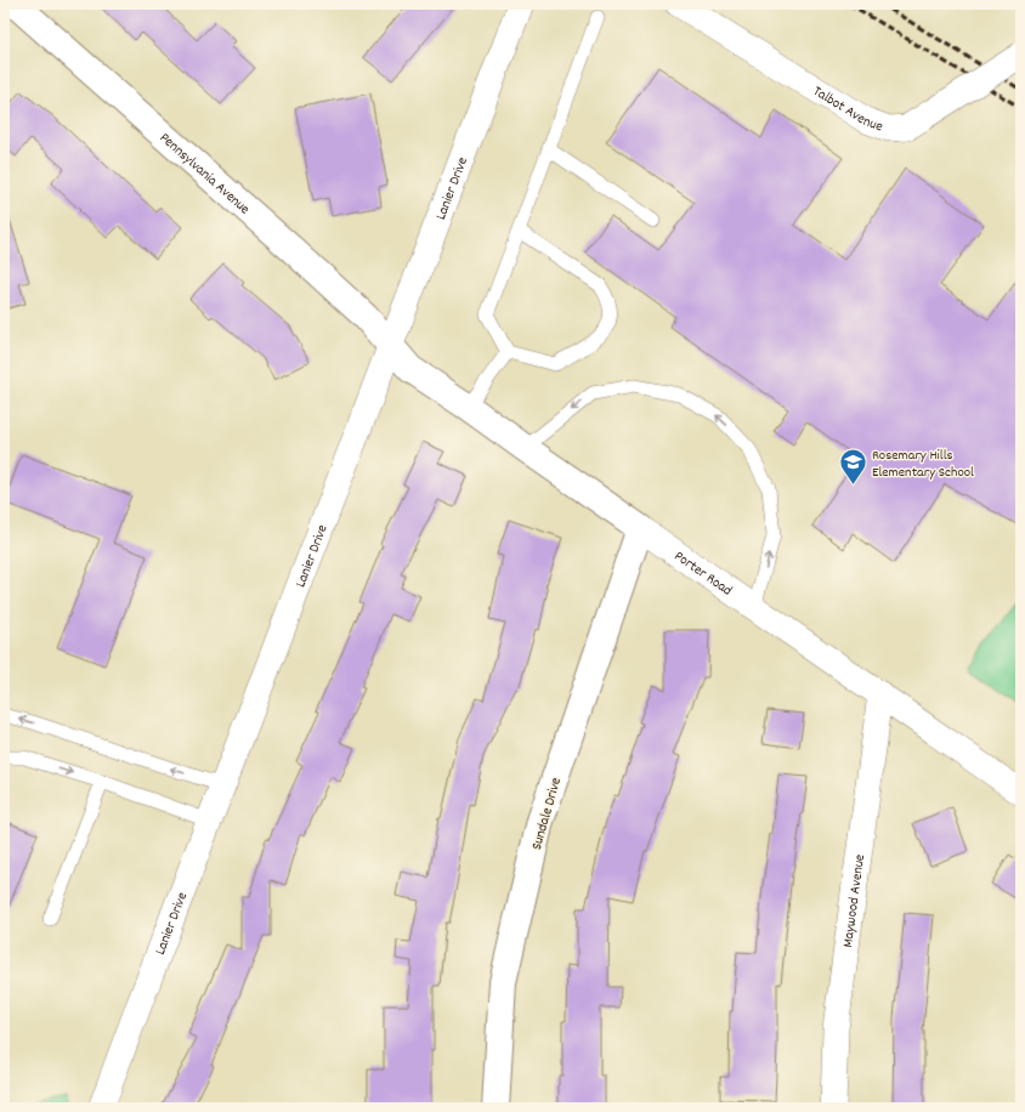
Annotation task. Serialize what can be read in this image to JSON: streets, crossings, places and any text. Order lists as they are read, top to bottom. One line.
{"streets":{"street":["Talbot Avenue","Pennsylvania Avenue","Lanier Drive","Porter Road","Sundale Drive","Maywood Avenue"]},"crossings":[["Pennsylvania Avenue","Lanier Drive"],["Pennsylvania Avenue","Porter Road"],["Lanier Drive","Porter Road"],["Porter Road","Sundale Drive"],["Porter Road","Maywood Avenue"]],"places":{"school or university":["Rosemary Hills Elementary School"]}}
